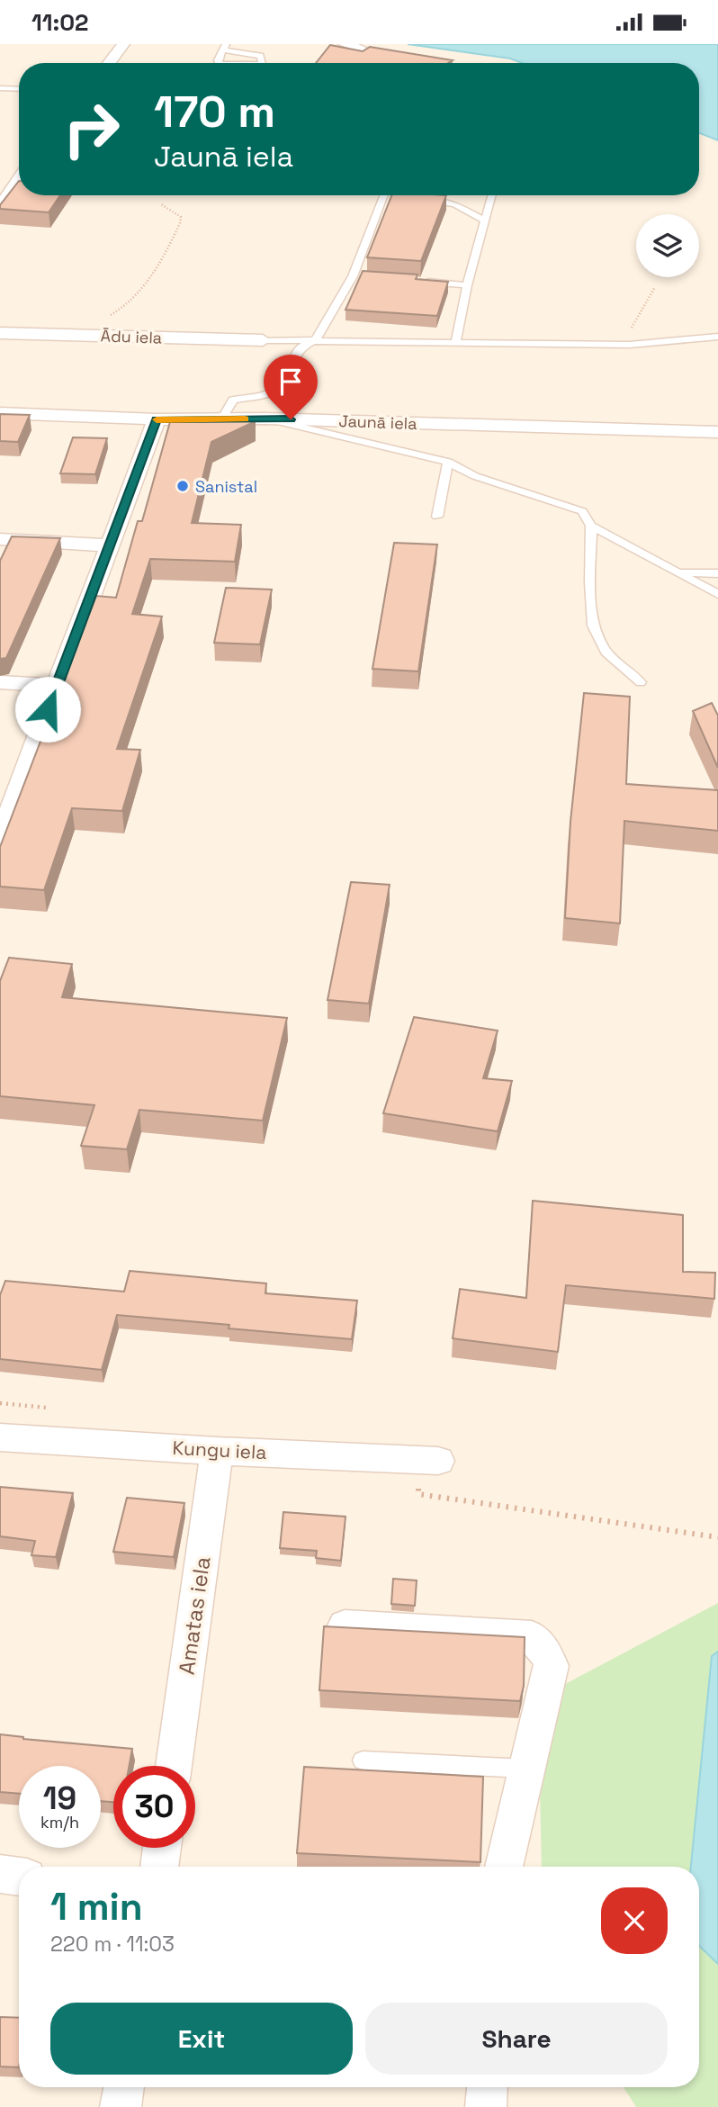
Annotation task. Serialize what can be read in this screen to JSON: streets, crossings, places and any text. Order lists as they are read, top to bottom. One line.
{"streets":{"street":["Ādu iela","Jaunā iela","Kungu iela","Amatas iela"]},"crossings":[["Kungu iela","Amatas iela"]],"places":["Sanistal"],"page":{"status":"11:02","turn":["170 m","Jaunā iela"],"speed":"19 km/h","limit":"30","heading":["1 min","220 m · 11:03"],"buttons":["Exit","Share"]}}
